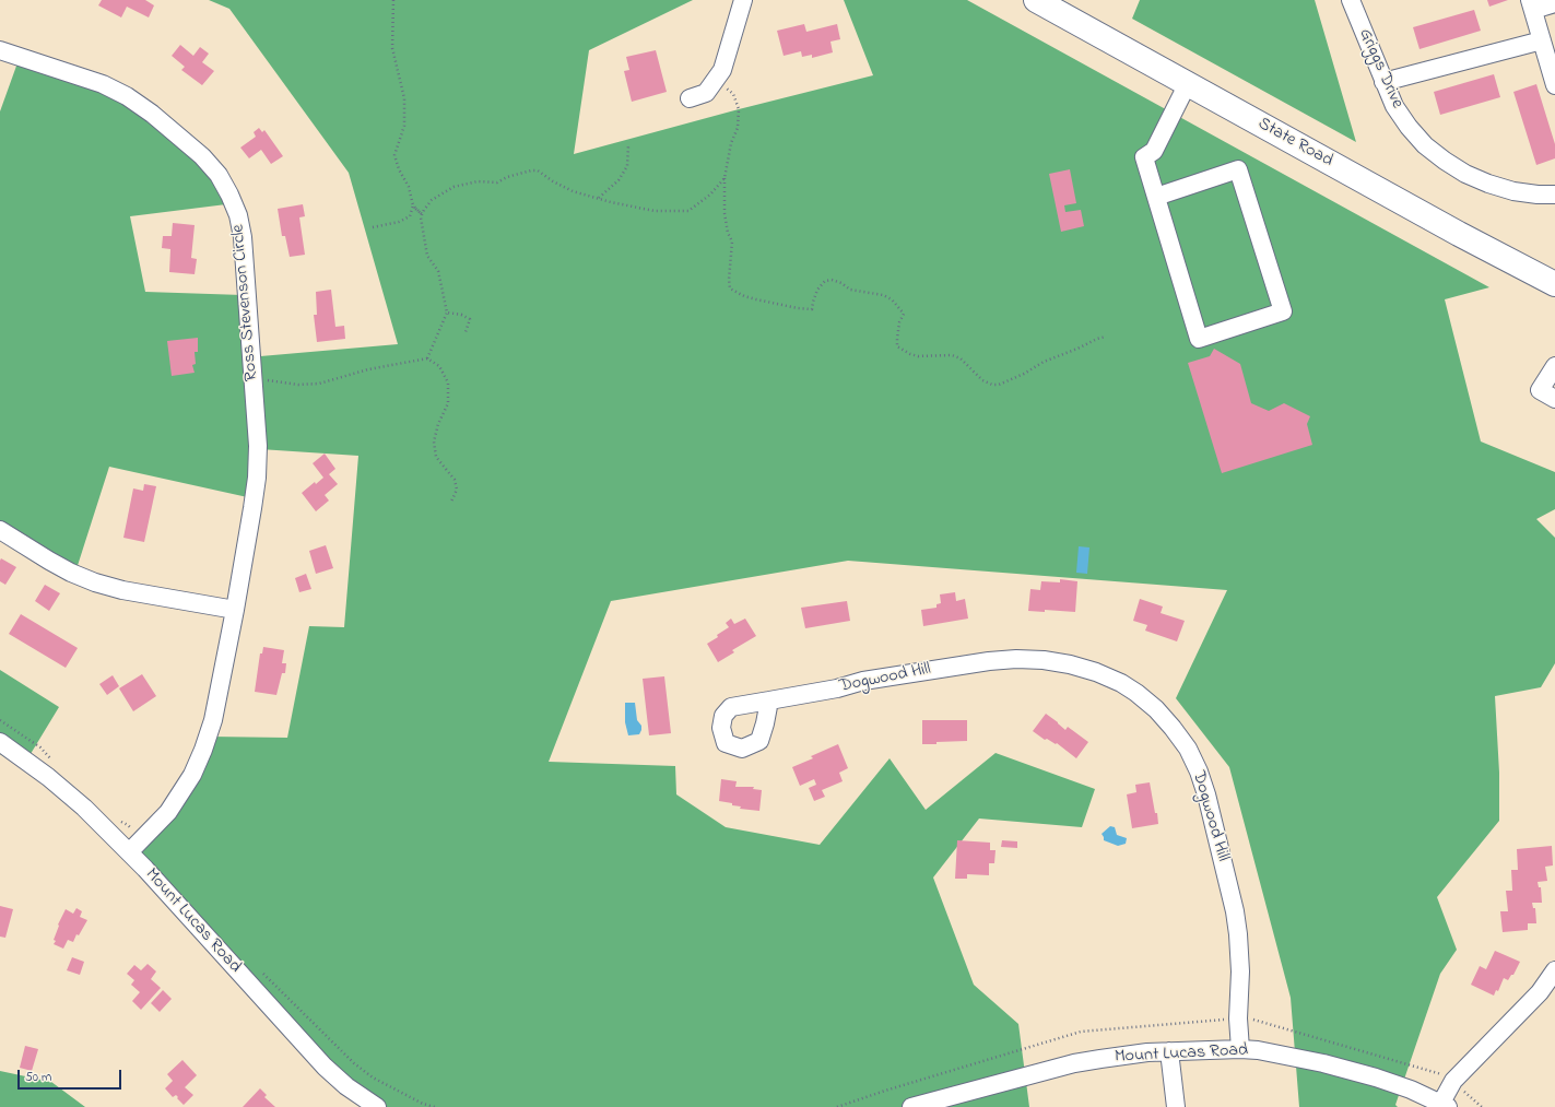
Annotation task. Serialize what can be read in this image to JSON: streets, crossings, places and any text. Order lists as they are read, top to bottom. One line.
{"streets":{"highway":["State Road"],"street":["Griggs Drive","Ross Stevenson Circle","Dogwood Hill","Mount Lucas Road"]},"crossings":[["Ross Stevenson Circle","Mount Lucas Road"],["Dogwood Hill","Mount Lucas Road"]],"scale_bar":"50 m"}
